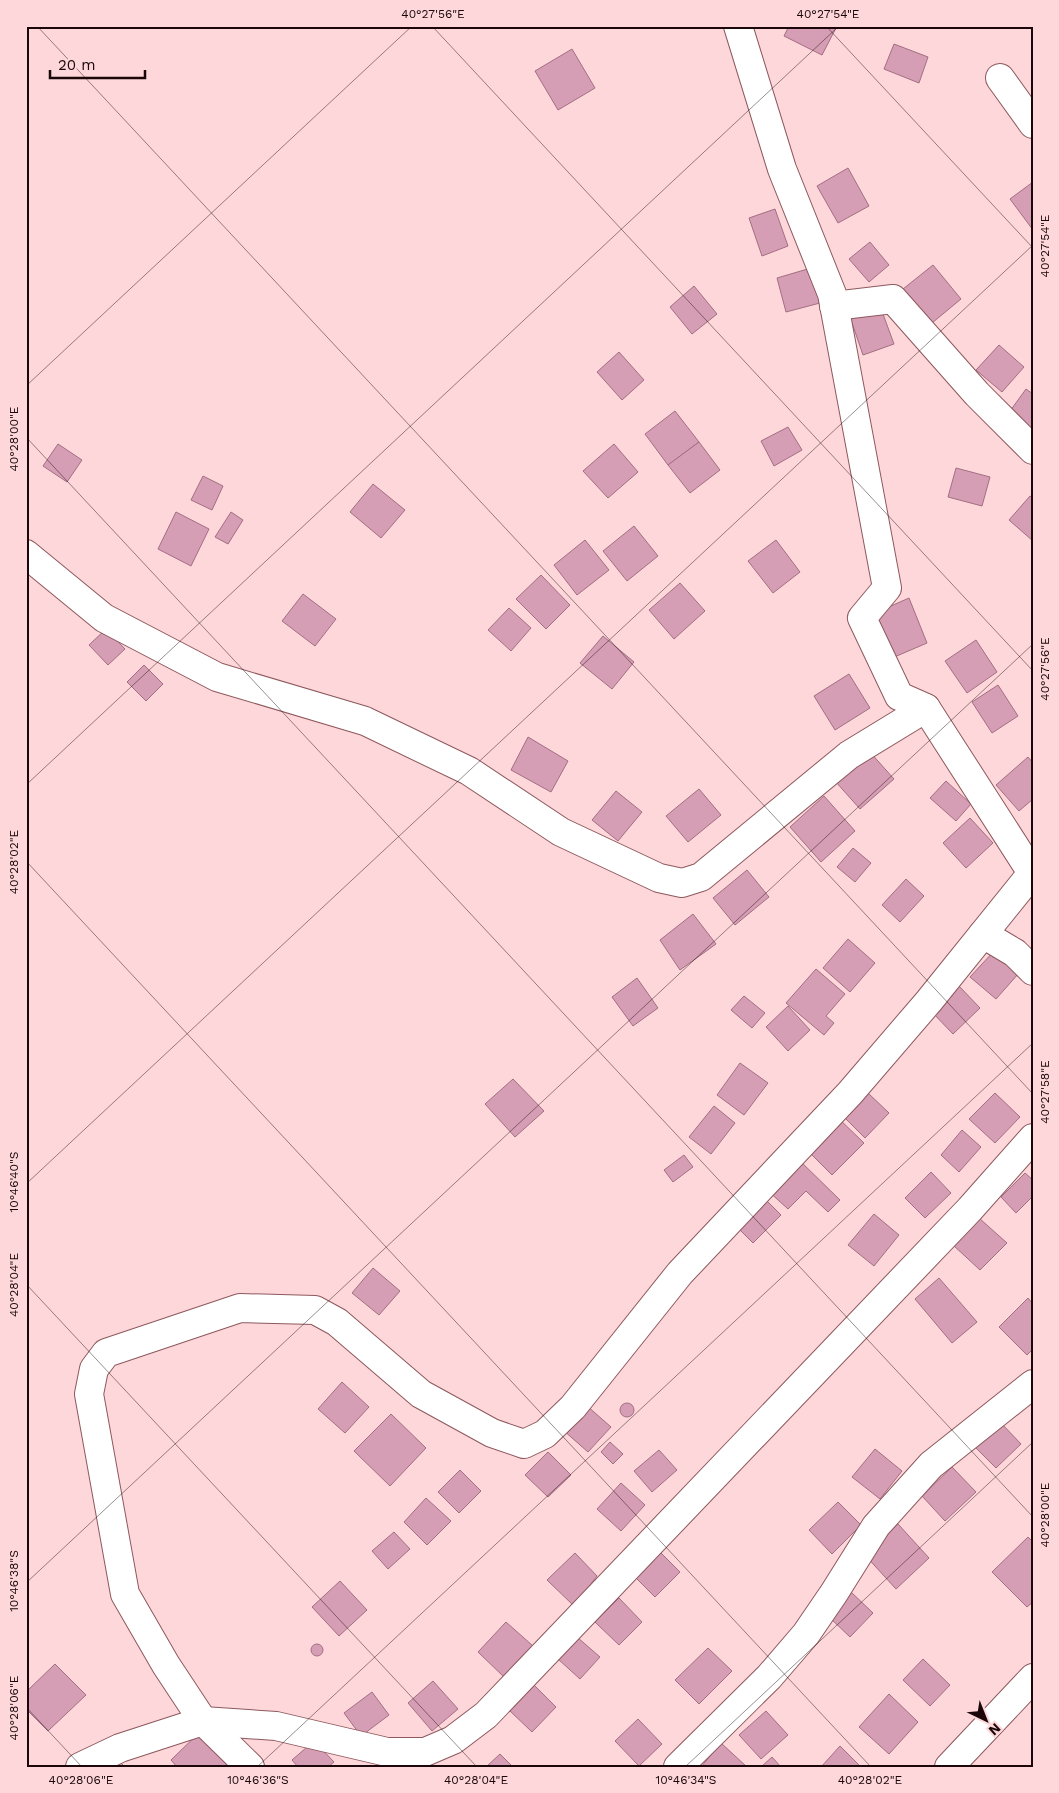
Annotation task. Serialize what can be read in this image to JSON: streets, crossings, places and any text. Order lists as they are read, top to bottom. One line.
{"scale_bar":"20 m","north":"bottom right","coordinates":["40°27'56\"E","40°27'54\"E","40°28'00\"E","40°28'02\"E","40°27'58\"E","10°46'40\"S","40°28'04\"E","10°46'38\"S","40°28'06\"E","10°46'36\"S","10°46'34\"S"]}
